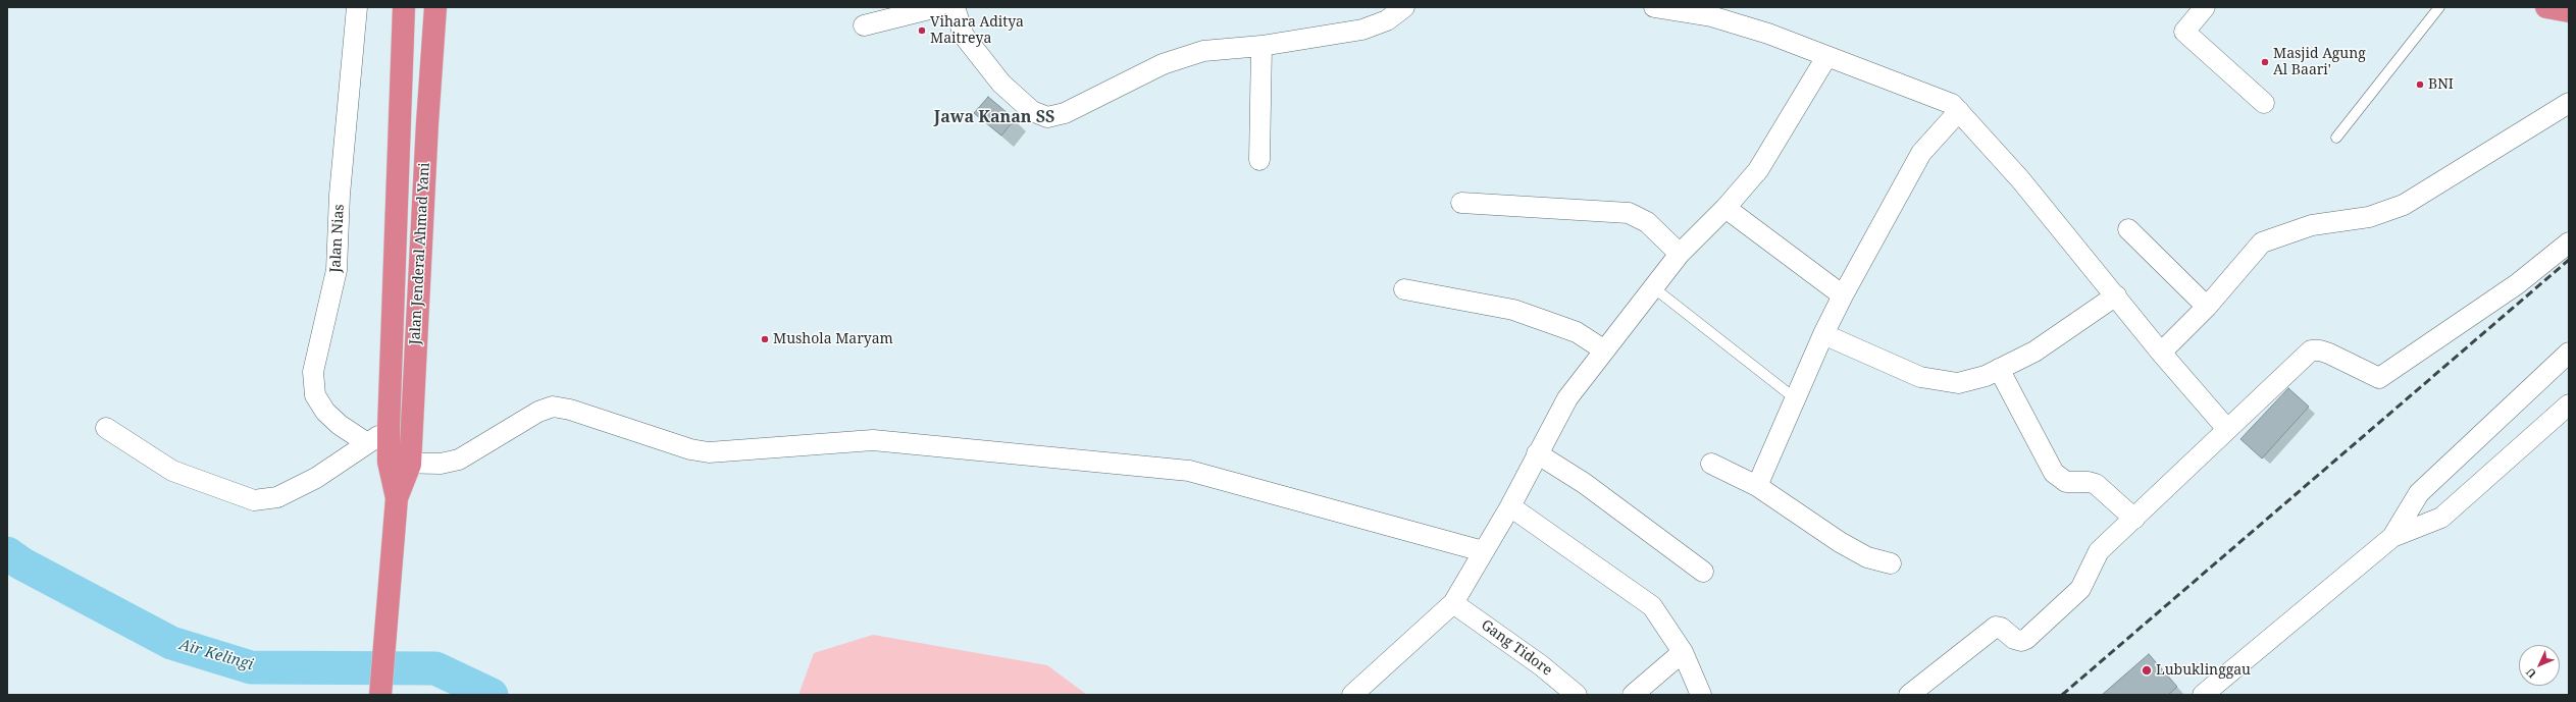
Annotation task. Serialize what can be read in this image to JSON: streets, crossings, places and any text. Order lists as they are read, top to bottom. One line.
{"streets":{"highway":["Jalan Jenderal Ahmad Yani"],"street":["Jalan Nias","Gang Tidore"]},"districts":["Jawa Kanan SS"],"water":["Air Kelingi"],"places":["Vihara Aditya Maitreya","Masjid Agung Al Baari'","BNI","Mushola Maryam","Lubuklinggau"],"north":"bottom left"}
